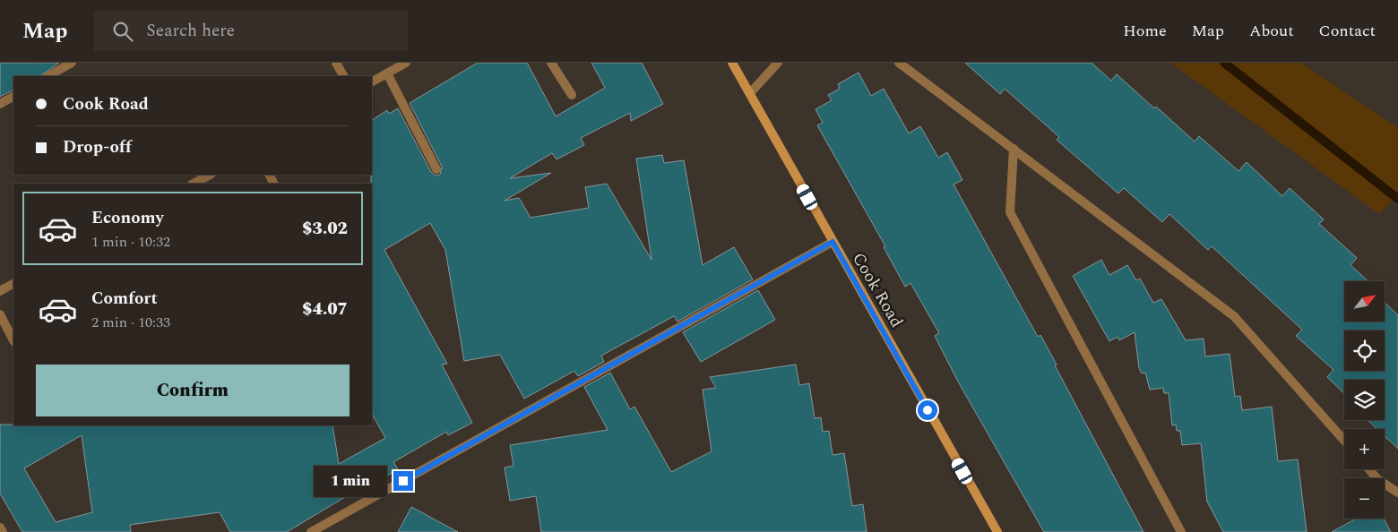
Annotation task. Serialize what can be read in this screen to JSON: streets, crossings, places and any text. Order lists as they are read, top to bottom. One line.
{"streets":{"street":["Cook Road"]},"north":"top right","page":{"header":"Map","search":"Search here","nav":["Home","Map","About","Contact"],"banner":["Cook Road","Drop-off"],"list":[{"name":"Economy","note":"1 min · 10:32","value":"$3.02"},{"name":"Comfort","note":"2 min · 10:33","value":"$4.07"}],"map_buttons":["+","−"],"buttons":"Confirm","bubble":"1 min"}}
